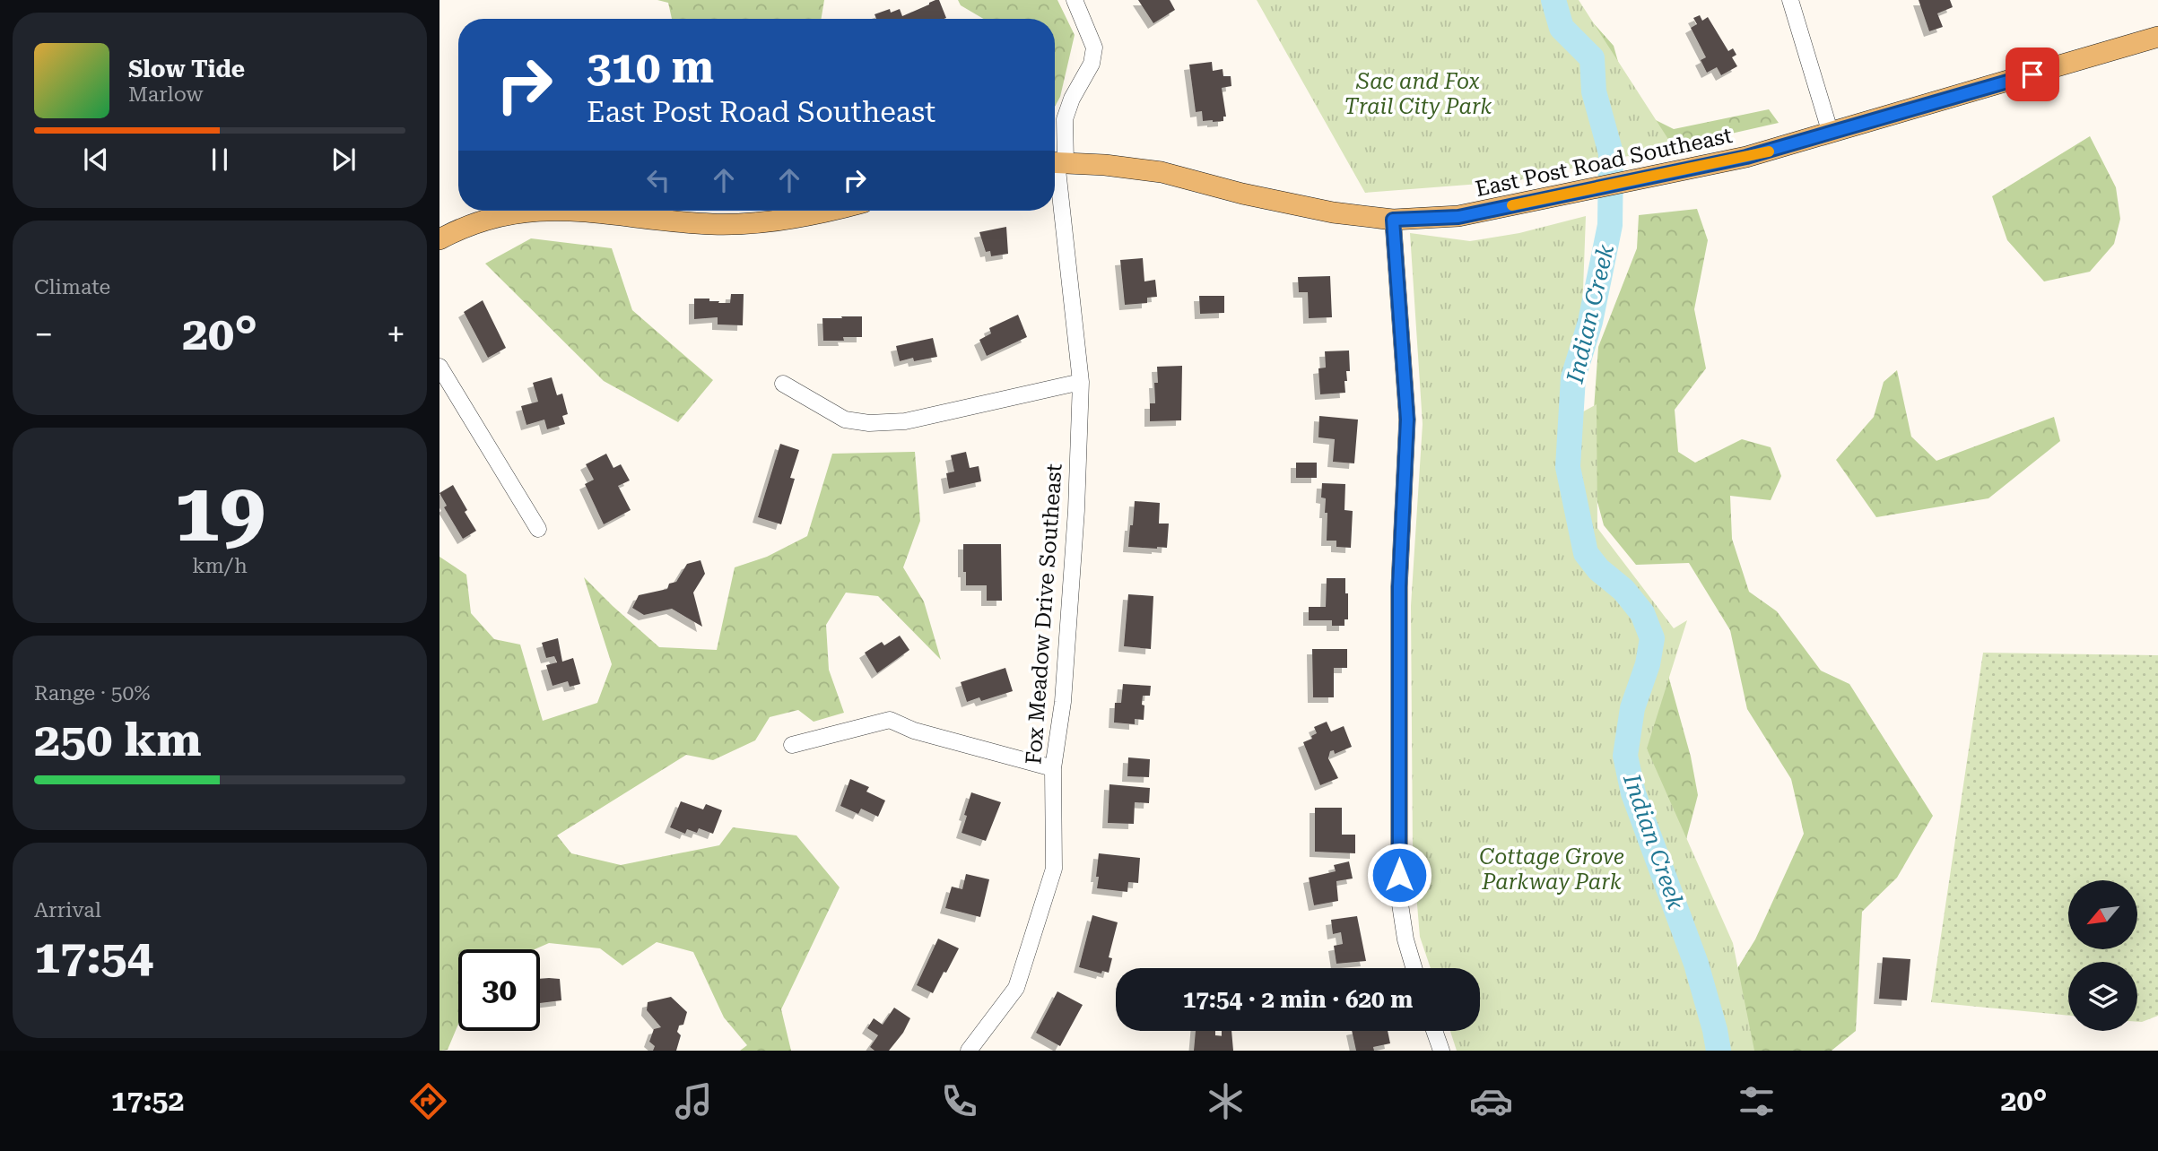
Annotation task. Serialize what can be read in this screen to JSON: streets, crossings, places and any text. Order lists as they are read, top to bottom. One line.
{"streets":{"main road":["East Post Road Southeast"],"street":["Fox Meadow Drive Southeast"]},"crossings":[["East Post Road Southeast","Fox Meadow Drive Southeast"]],"water":["Indian Creek"],"parks":["Sac and Fox Trail City Park","Cottage Grove Parkway Park"],"north":"bottom left","page":{"turn":["310 m","East Post Road Southeast"],"song":["Slow Tide","Marlow"],"tile":["Climate",["19","km/h"],["Range · 50%","250 km"],["Arrival","17:54"]],"heat":["−","20°","+"],"limit":"30","trip":"17:54 · 2 min · 620 m","tabs":["17:52","20°"]}}
